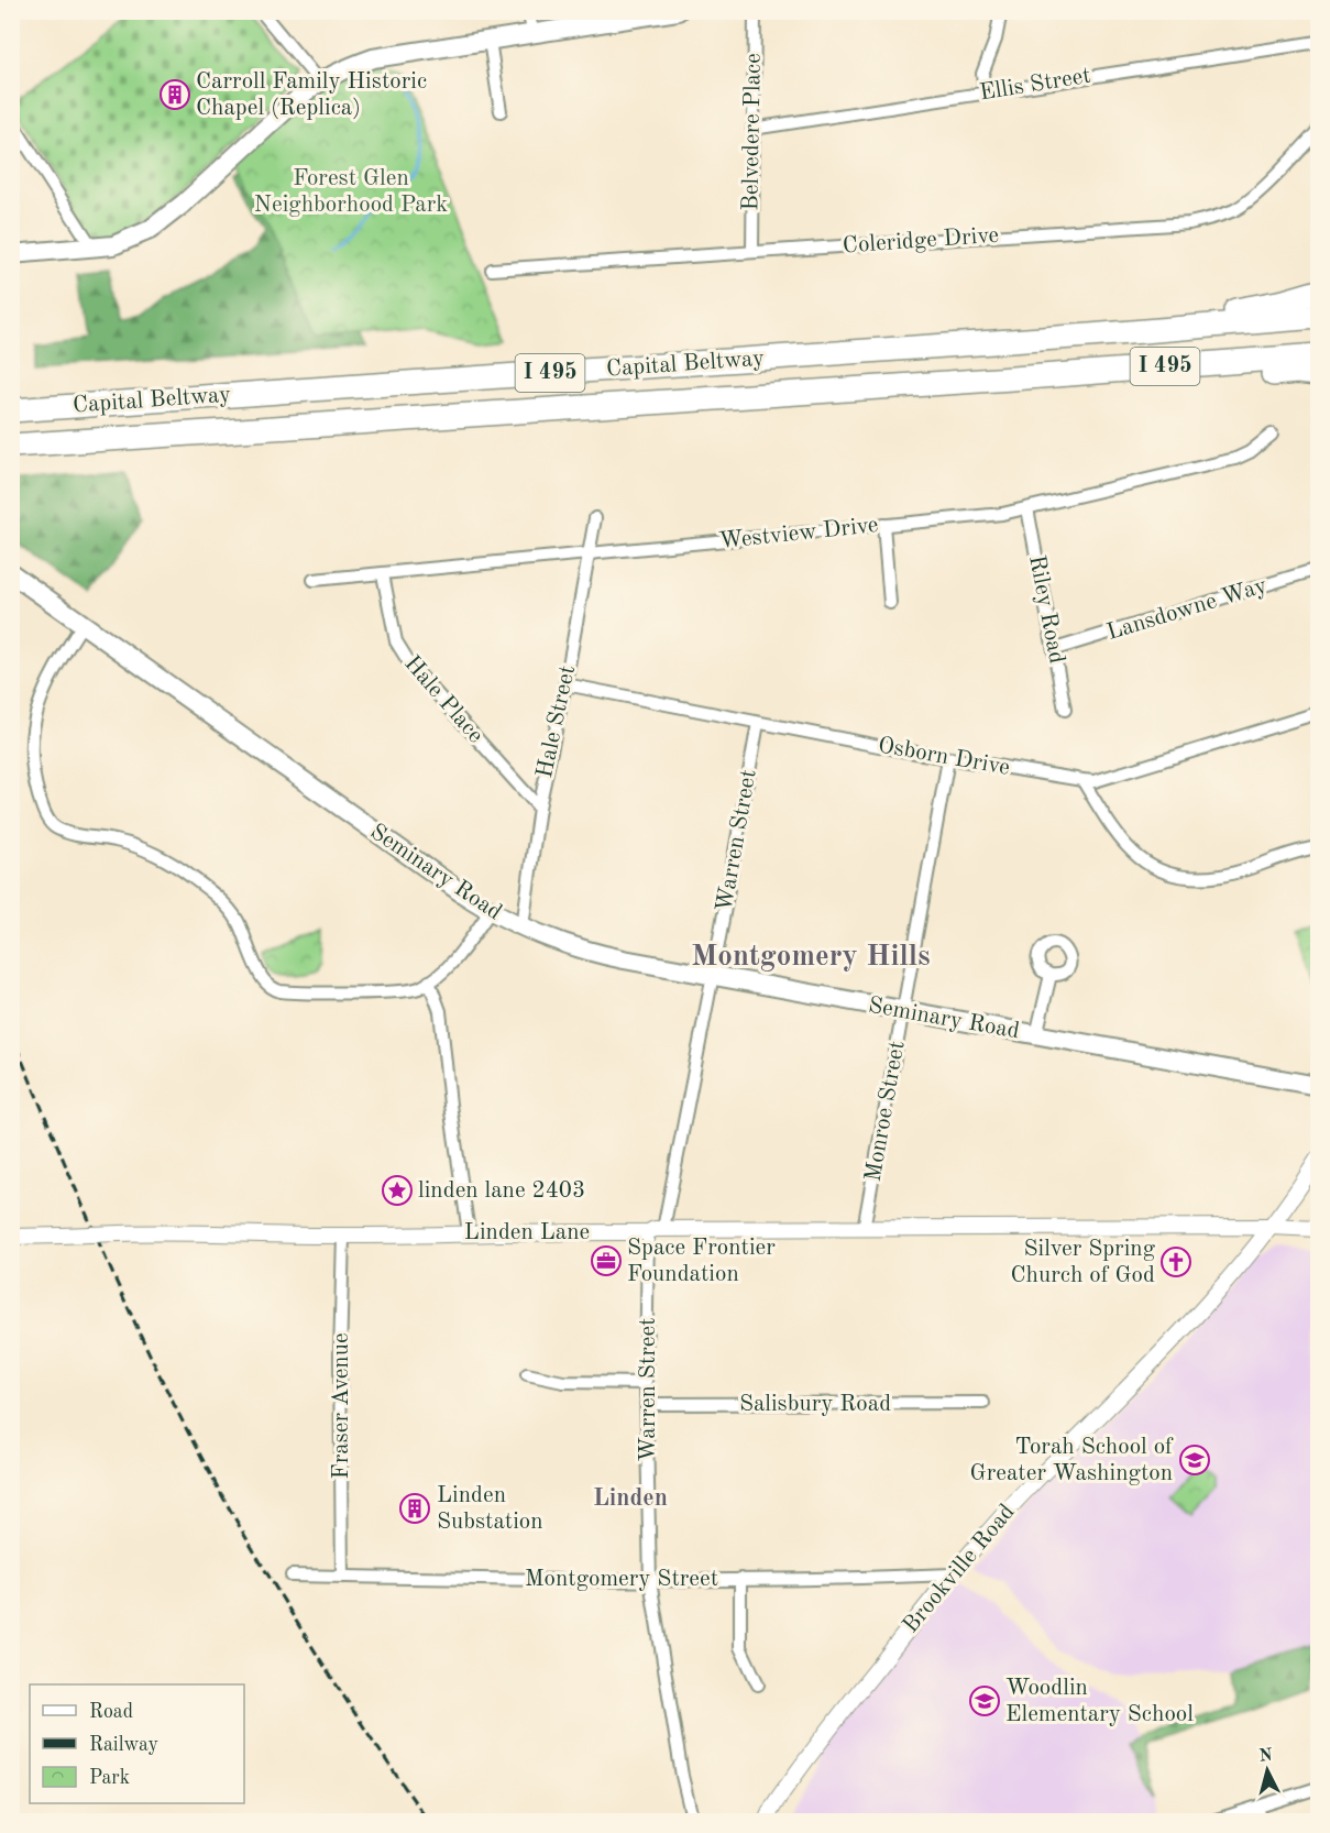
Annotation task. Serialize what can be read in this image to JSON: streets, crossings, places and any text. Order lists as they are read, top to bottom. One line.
{"streets":{"highway":["Capital Beltway","I 495"],"main road":["Seminary Road"],"street":["Ellis Street","Belvedere Place","Coleridge Drive","Westview Drive","Riley Road","Lansdowne Way","Hale Place","Hale Street","Osborn Drive","Warren Street","Monroe Street","Linden Lane","Salisbury Road","Fraser Avenue","Brookville Road","Montgomery Street"]},"crossings":[["Ellis Street","Belvedere Place"],["Belvedere Place","Coleridge Drive"],["Westview Drive","Riley Road"],["Westview Drive","Hale Place"],["Westview Drive","Hale Street"],["Riley Road","Lansdowne Way"],["Hale Place","Hale Street"],["Hale Street","Osborn Drive"],["Hale Street","Seminary Road"],["Osborn Drive","Warren Street"],["Osborn Drive","Monroe Street"],["Warren Street","Seminary Road"],["Warren Street","Linden Lane"],["Warren Street","Salisbury Road"],["Warren Street","Montgomery Street"],["Seminary Road","Monroe Street"],["Monroe Street","Linden Lane"],["Linden Lane","Fraser Avenue"],["Linden Lane","Brookville Road"],["Fraser Avenue","Montgomery Street"],["Brookville Road","Montgomery Street"]],"districts":["Montgomery Hills","Linden"],"parks":["Forest Glen Neighborhood Park"],"places":{"building":["Carroll Family Historic Chapel (Replica)","Linden Substation"],"place":["linden lane 2403"],"office":["Space Frontier Foundation"],"church":["Silver Spring Church of God"],"school or university":["Torah School of Greater Washington","Woodlin Elementary School"]},"legend":["Road","Railway","Park"],"north":"top"}
